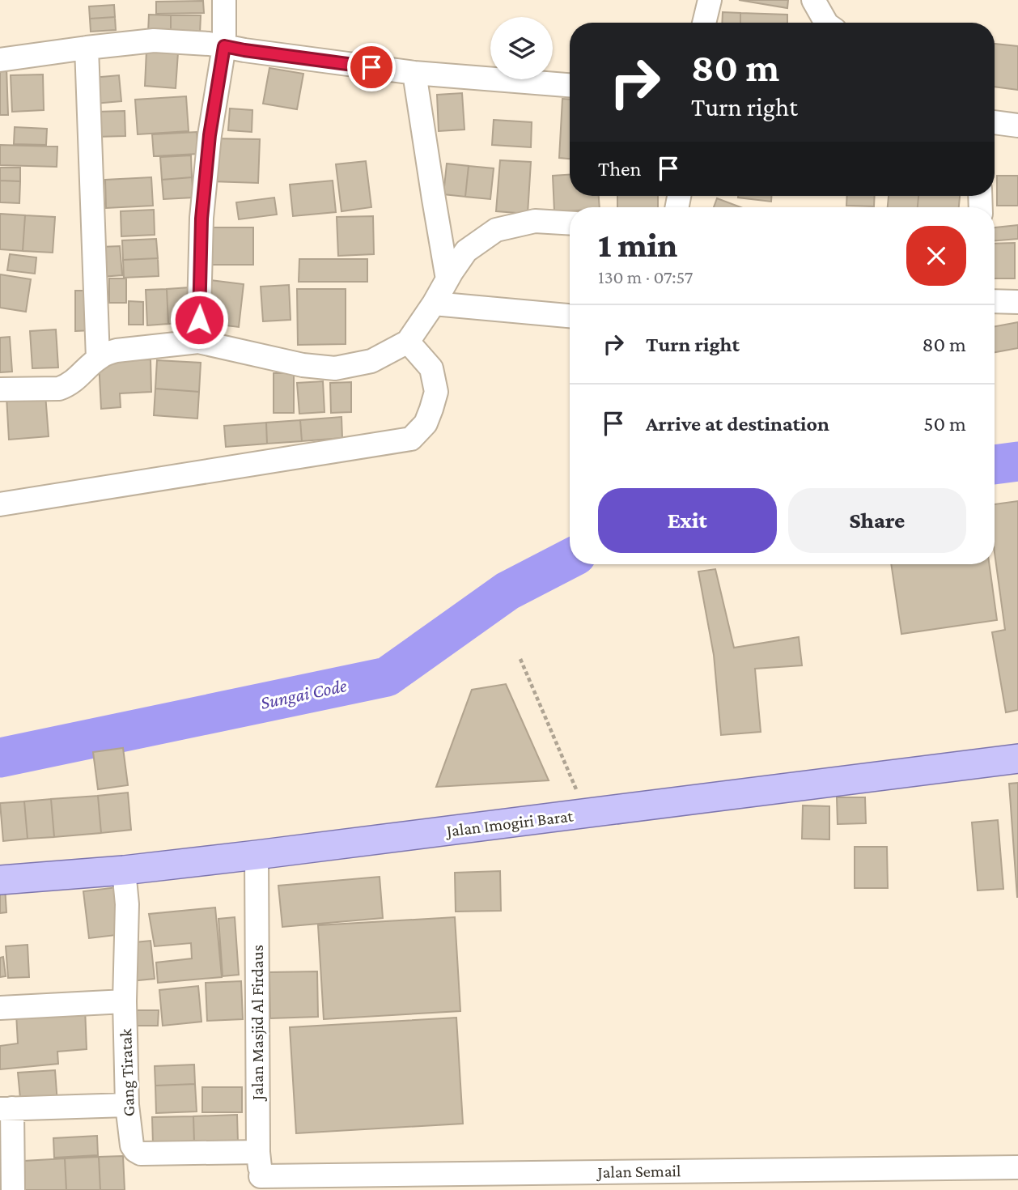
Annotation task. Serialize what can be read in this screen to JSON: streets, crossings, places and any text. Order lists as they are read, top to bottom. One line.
{"streets":{"main road":["Jalan Imogiri Barat"],"street":["Jalan Masjid Al Firdaus","Gang Tiratak","Jalan Semail"]},"crossings":[["Jalan Imogiri Barat","Jalan Masjid Al Firdaus"],["Jalan Imogiri Barat","Gang Tiratak"],["Jalan Masjid Al Firdaus","Gang Tiratak"],["Jalan Masjid Al Firdaus","Jalan Semail"]],"water":["Sungai Code"],"page":{"turn":["80 m","Turn right"],"then":"Then","heading":["1 min","130 m · 07:57"],"list":[{"name":"Turn right","value":"80 m"},{"name":"Arrive at destination","value":"50 m"}],"buttons":["Exit","Share"]}}
